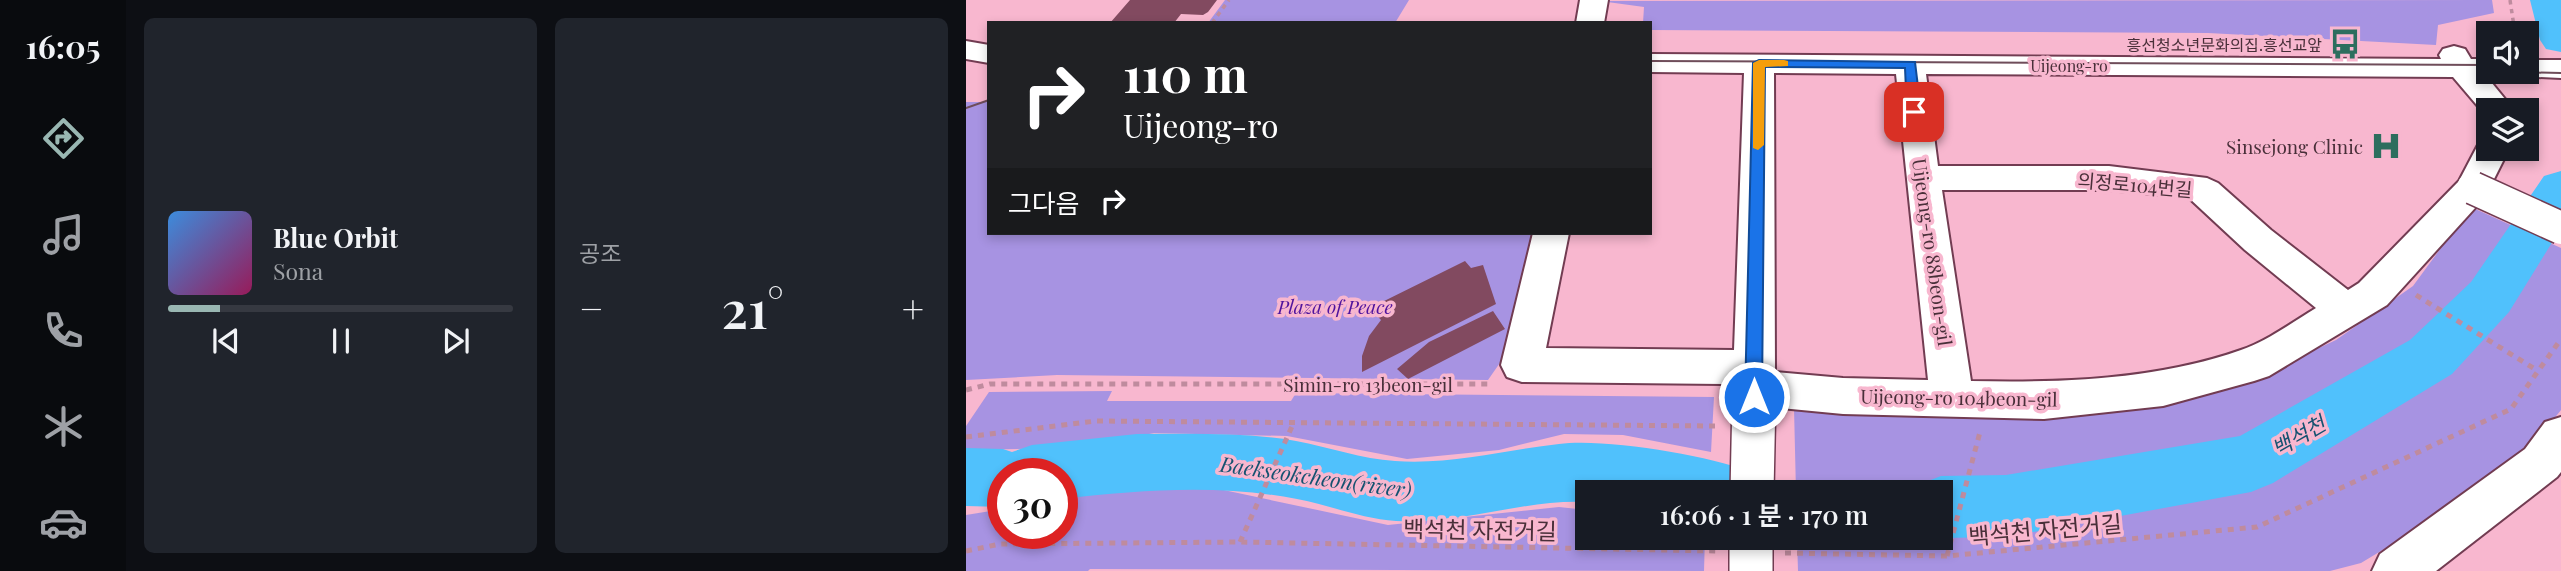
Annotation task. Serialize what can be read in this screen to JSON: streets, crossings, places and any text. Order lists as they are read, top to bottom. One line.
{"streets":{"street":["Uijeong-ro","의정로104번길","Uijeong-ro 88beon-gil","Uijeong-ro 104beon-gil"],"path":["Simin-ro 13beon-gil","백석천 자전거길"]},"crossings":[["Uijeong-ro","Uijeong-ro 88beon-gil"],["의정로104번길","Uijeong-ro 88beon-gil"],["의정로104번길","Uijeong-ro 104beon-gil"],["Uijeong-ro 88beon-gil","Uijeong-ro 104beon-gil"]],"water":["백석천","Baekseokcheon(river)"],"parks":["Plaza of Peace"],"places":{"bus stop":["흥선청소년문화의집.흥선교앞"],"hospital":["Sinsejong Clinic"]},"page":{"tabs":"16:05","tile":"공조","turn":["110 m","Uijeong-ro"],"then":"그다음","song":["Blue Orbit","Sona"],"heat":["−","21°","+"],"limit":"30","trip":"16:06 · 1 분 · 170 m"}}
